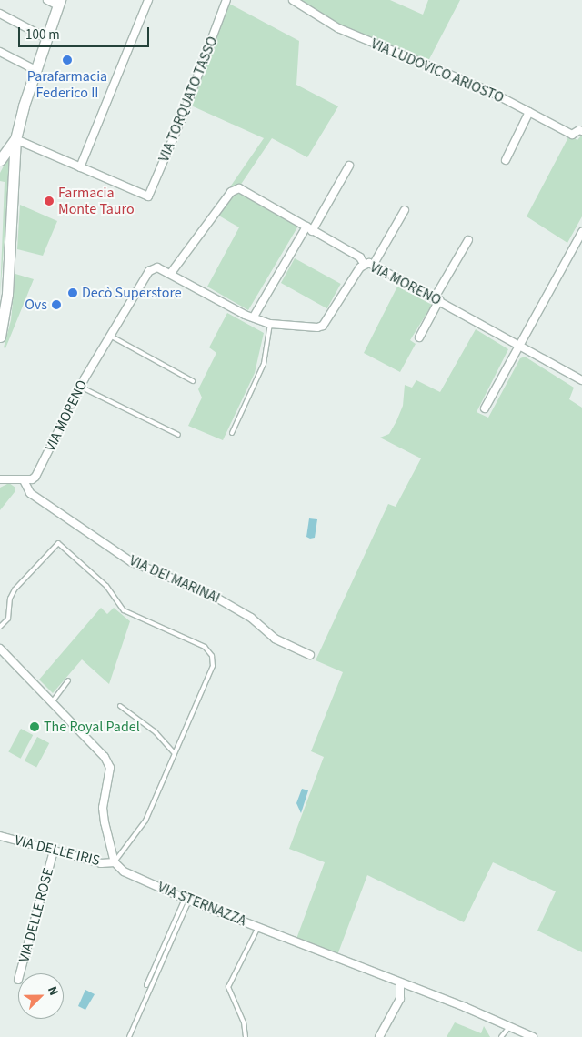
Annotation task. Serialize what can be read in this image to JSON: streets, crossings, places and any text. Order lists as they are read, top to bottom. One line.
{"streets":{"street":["VIA LUDOVICO ARIOSTO","VIA TORQUATO TASSO","VIA MORENO","VIA DEI MARINAI","VIA DELLE IRIS","VIA STERNAZZA","VIA DELLE ROSE"]},"crossings":[["VIA MORENO","VIA DEI MARINAI"],["VIA DELLE IRIS","VIA STERNAZZA"],["VIA DELLE IRIS","VIA DELLE ROSE"]],"places":["Parafarmacia Federico II","Farmacia Monte Tauro","Decò Superstore","Ovs","The Royal Padel"],"scale_bar":"100 m","north":"top right"}
